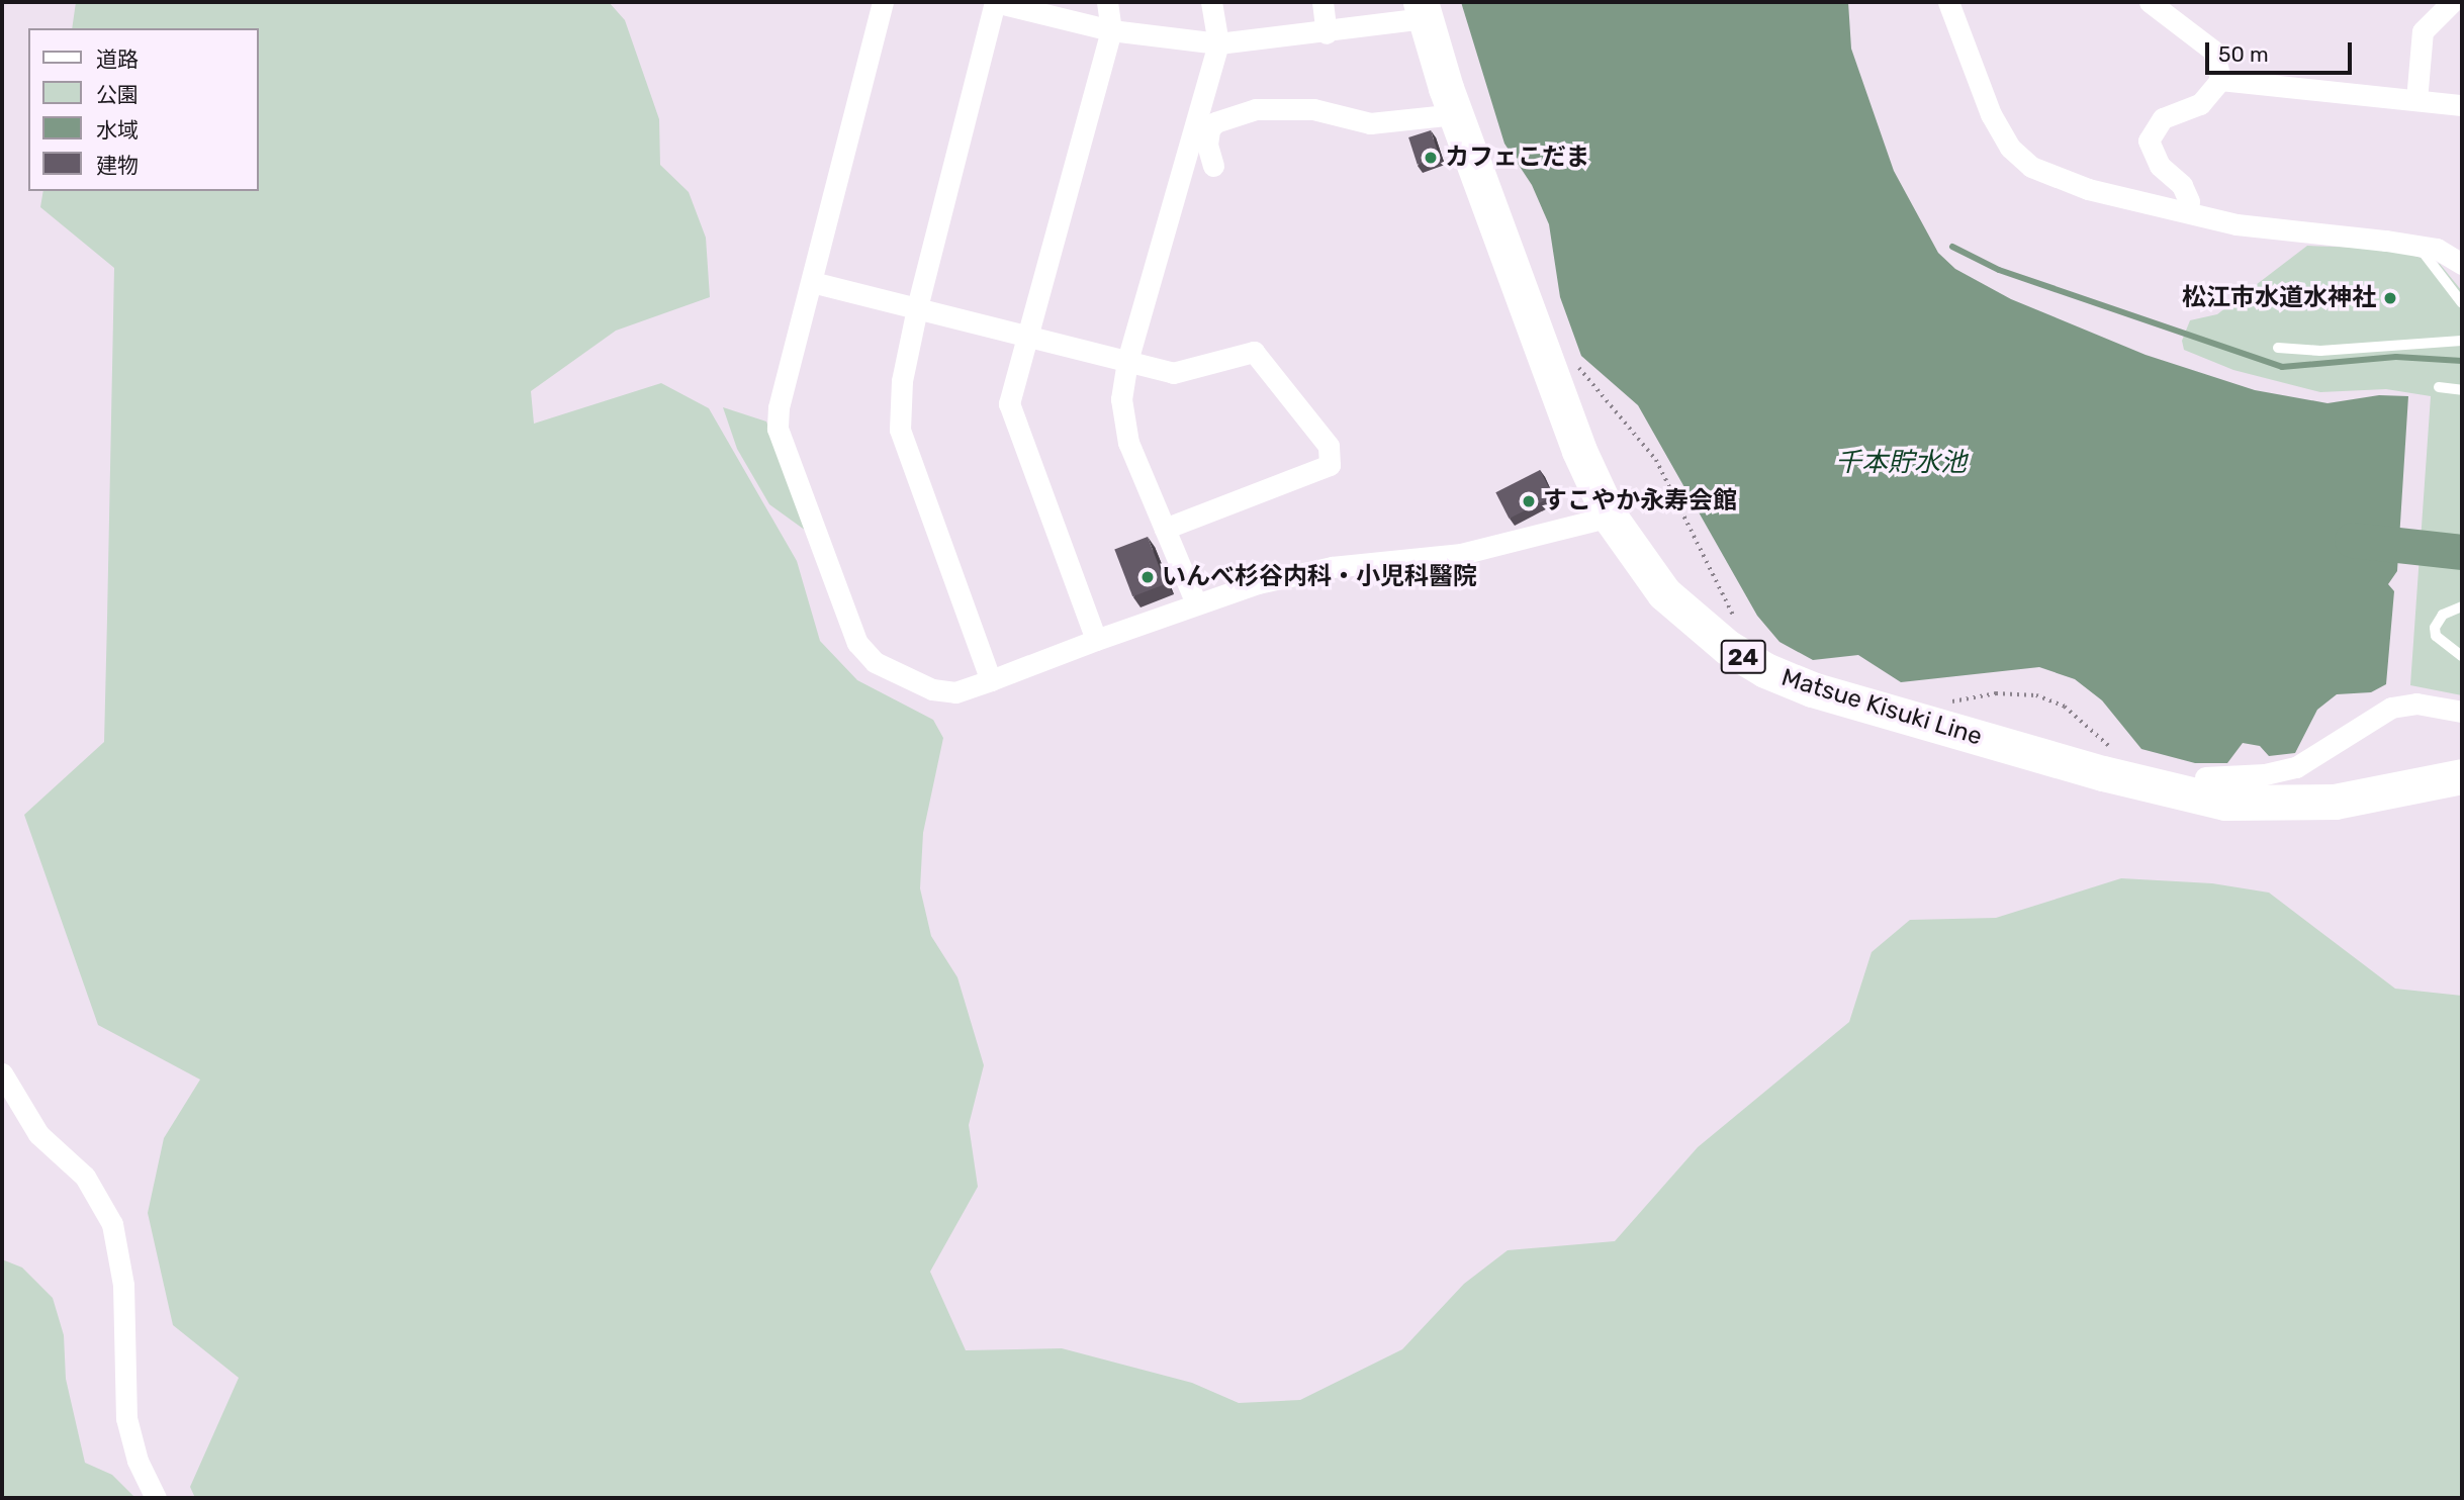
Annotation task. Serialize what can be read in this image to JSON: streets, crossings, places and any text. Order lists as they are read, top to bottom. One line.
{"streets":{"main road":["24","Matsue Kisuki Line"]},"water":["千本貯水池"],"places":["カフェこだま","松江市水道水神社","すこやか永寿会館","いんべ杉谷内科・小児科醫院"],"legend":["道路","公園","水域","建物"],"scale_bar":"50 m"}
